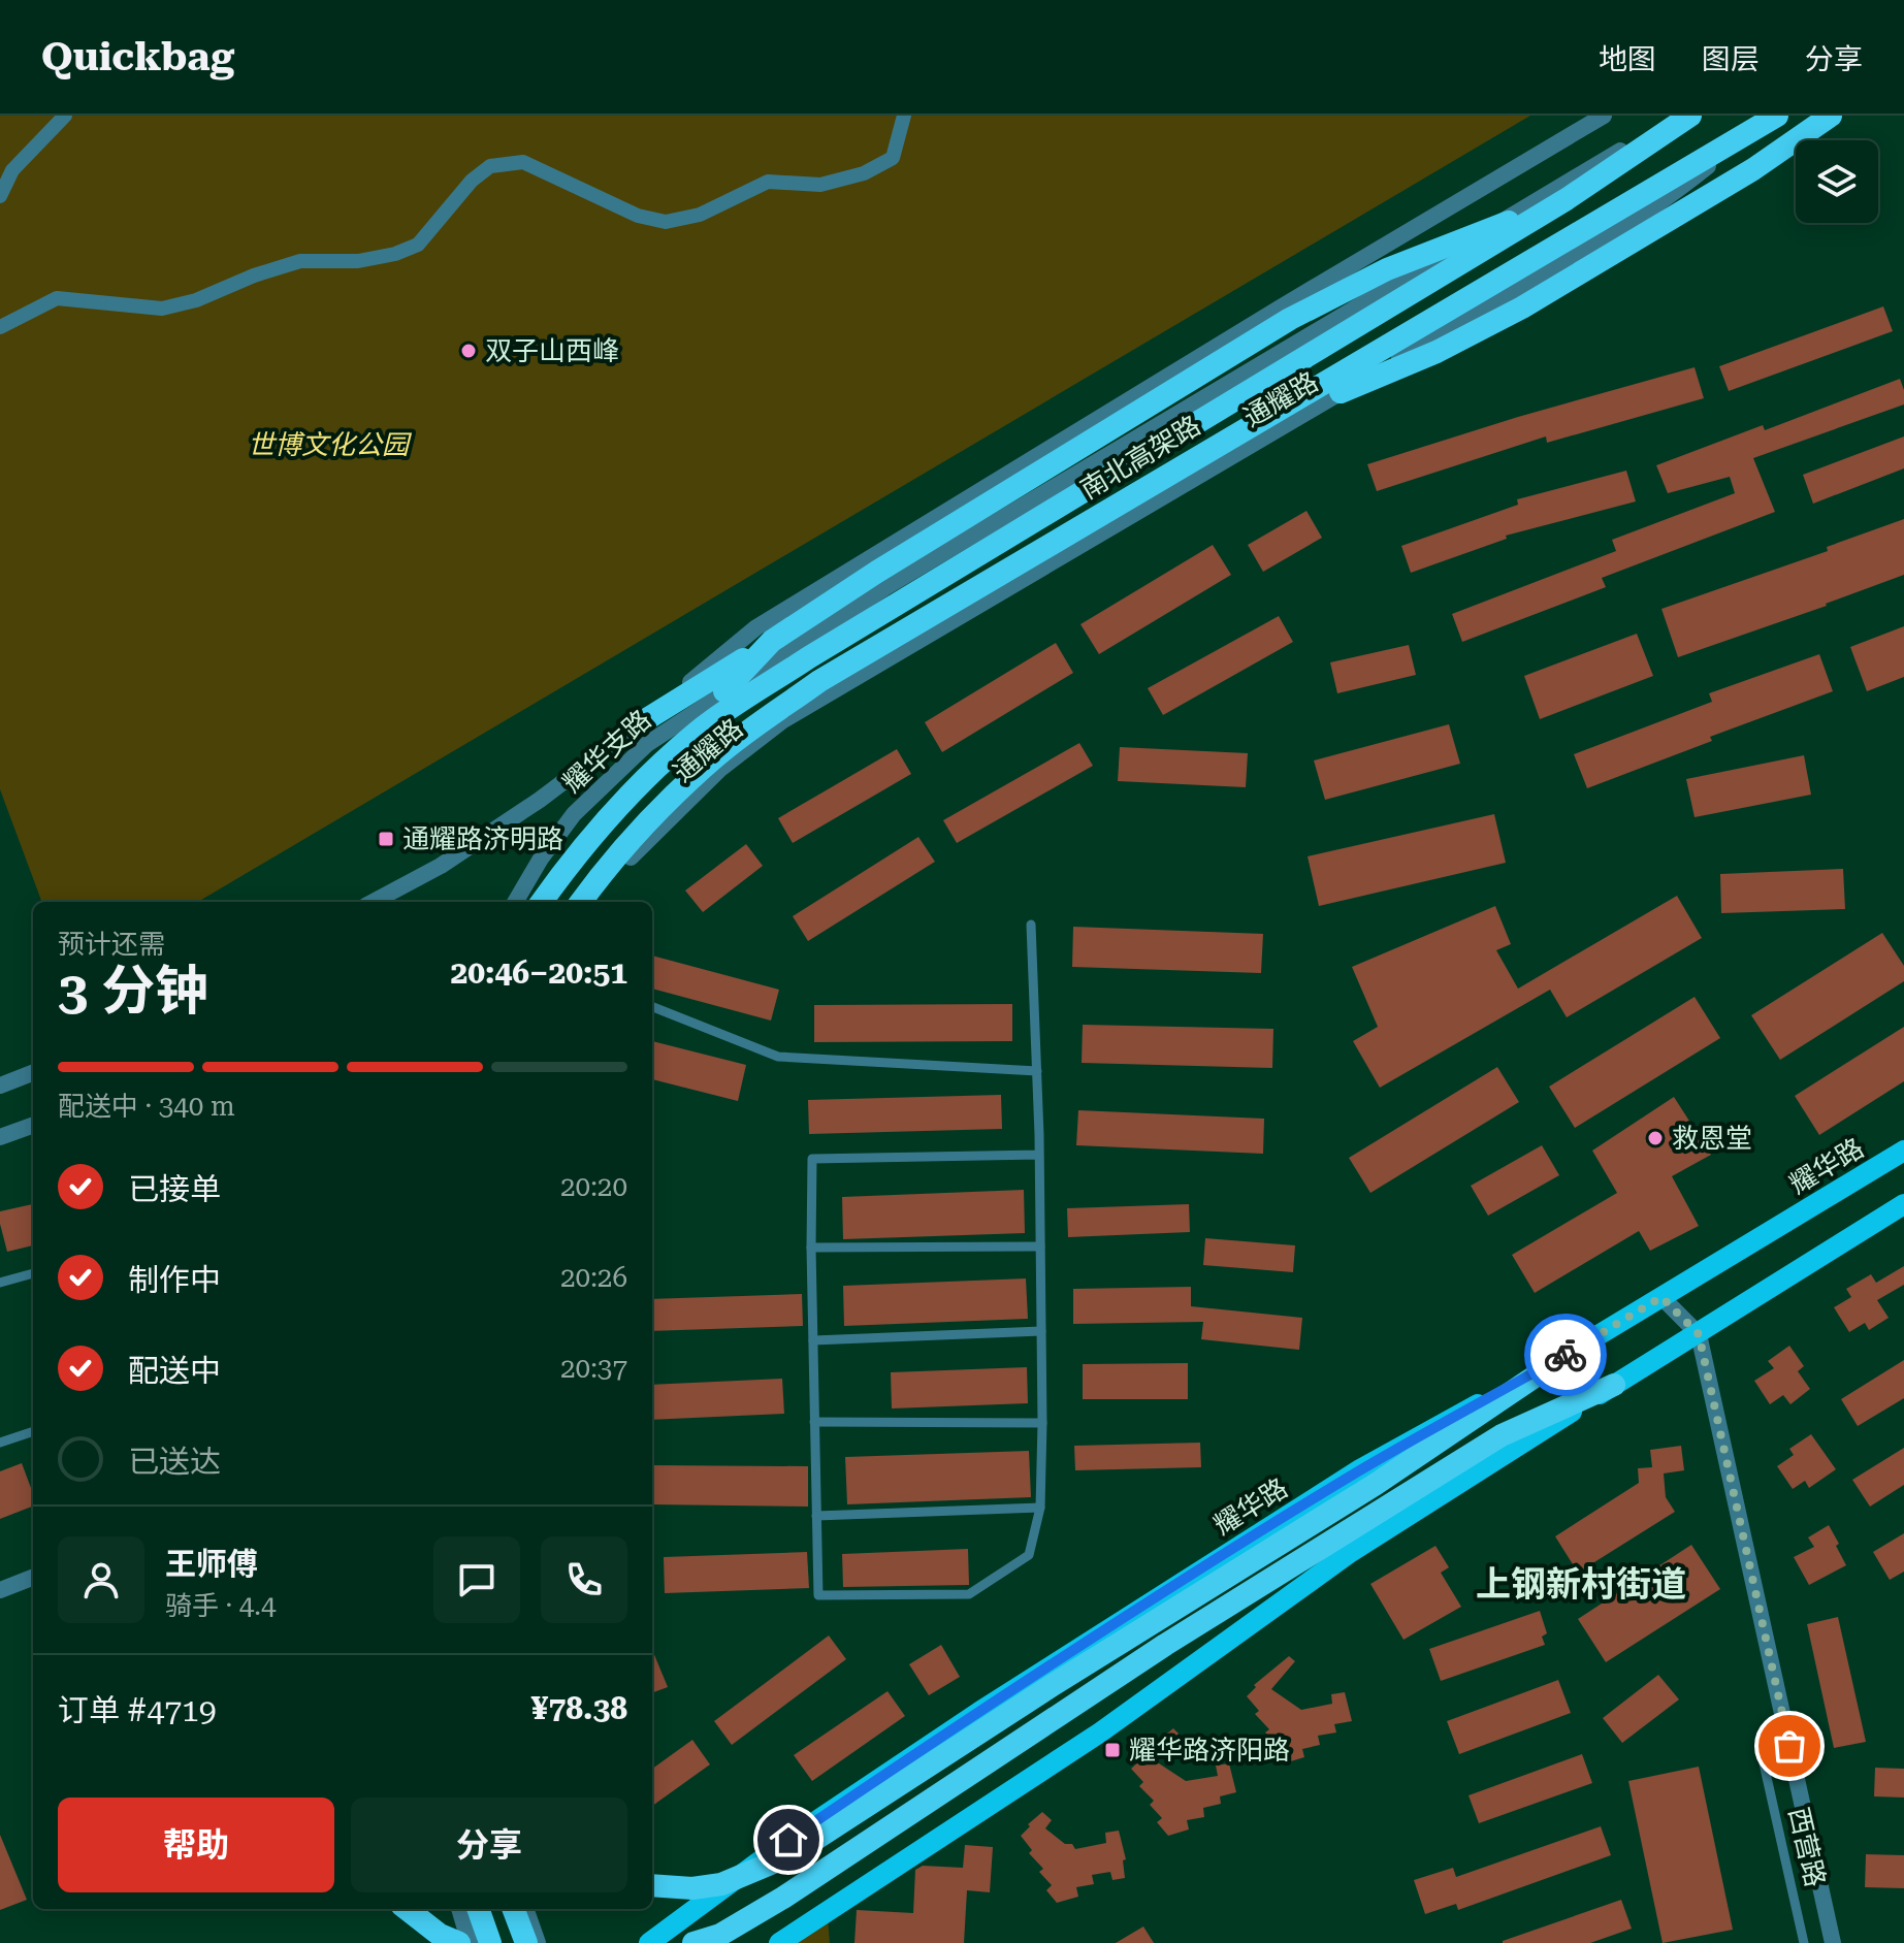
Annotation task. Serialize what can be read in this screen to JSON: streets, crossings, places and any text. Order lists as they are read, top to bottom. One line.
{"streets":{"highway":["南北高架路"],"main road":["耀华路"],"street":["通耀路","耀华支路","西营路"]},"crossings":[["通耀路","耀华支路"]],"districts":["上钢新村街道"],"parks":["世博文化公园"],"places":{"other":["双子山西峰","救恩堂"],"transit":["通耀路济明路","耀华路济阳路"]},"page":{"header":"Quickbag","nav":["地图","图层","分享"],"heading":["3 分钟","预计还需","20:46–20:51"],"panel":["王师傅","骑手 · 4.4","订单 #4719","¥78.38"],"bar":"配送中 · 340 m","list":[["已接单","20:20"],["制作中","20:26"],["配送中","20:37"],"已送达"],"buttons":["帮助","分享"]}}
